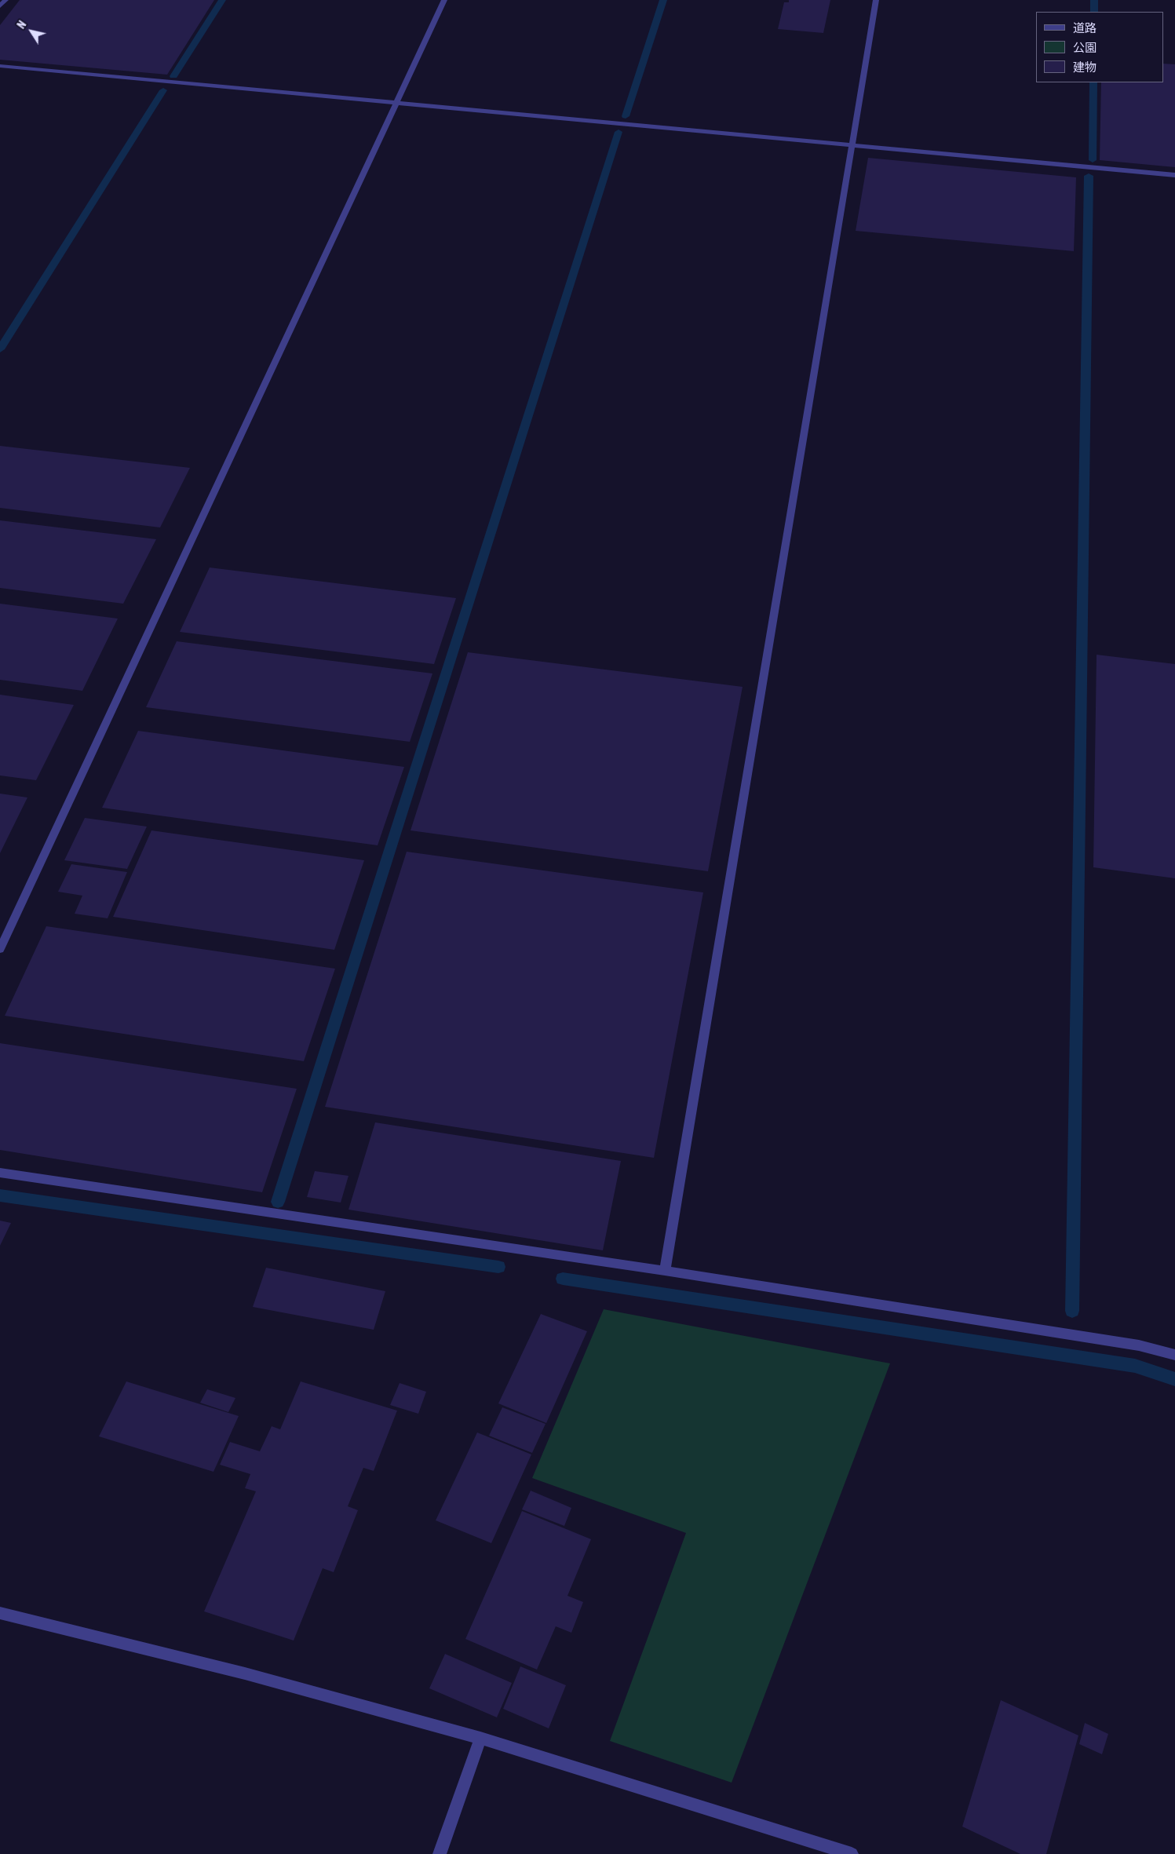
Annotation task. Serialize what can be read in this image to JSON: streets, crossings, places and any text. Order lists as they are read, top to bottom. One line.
{"legend":["道路","公園","建物"],"north":"top left"}
